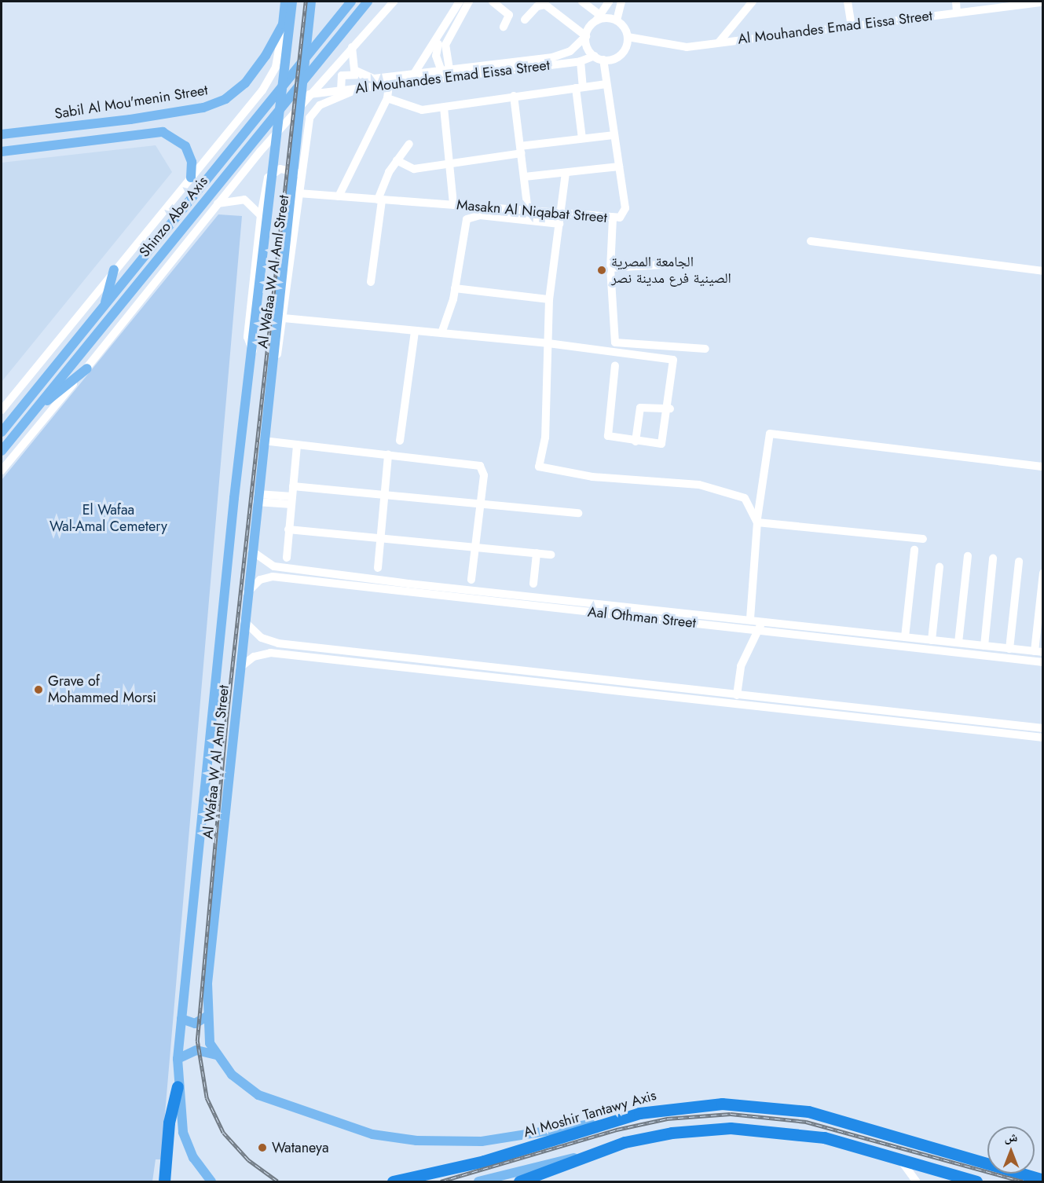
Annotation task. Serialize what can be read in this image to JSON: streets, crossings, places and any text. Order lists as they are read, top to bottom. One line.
{"streets":{"highway":["Al Moshir Tantawy Axis"],"main road":["Sabil Al Mou'menin Street","Shinzo Abe Axis","Al Wafaa W Al Aml Street"],"street":["Al Mouhandes Emad Eissa Street","Masakn Al Niqabat Street","Aal Othman Street"]},"crossings":[["Al Mouhandes Emad Eissa Street","Masakn Al Niqabat Street"],["Al Mouhandes Emad Eissa Street","Al Wafaa W Al Aml Street"],["Masakn Al Niqabat Street","Al Wafaa W Al Aml Street"],["Al Wafaa W Al Aml Street","Al Moshir Tantawy Axis"]],"parks":["El Wafaa Wal-Amal Cemetery"],"places":["الجامعة المصرية الصينية فرع مدينة نصر","Grave of Mohammed Morsi","Wataneya"],"north":"top"}
